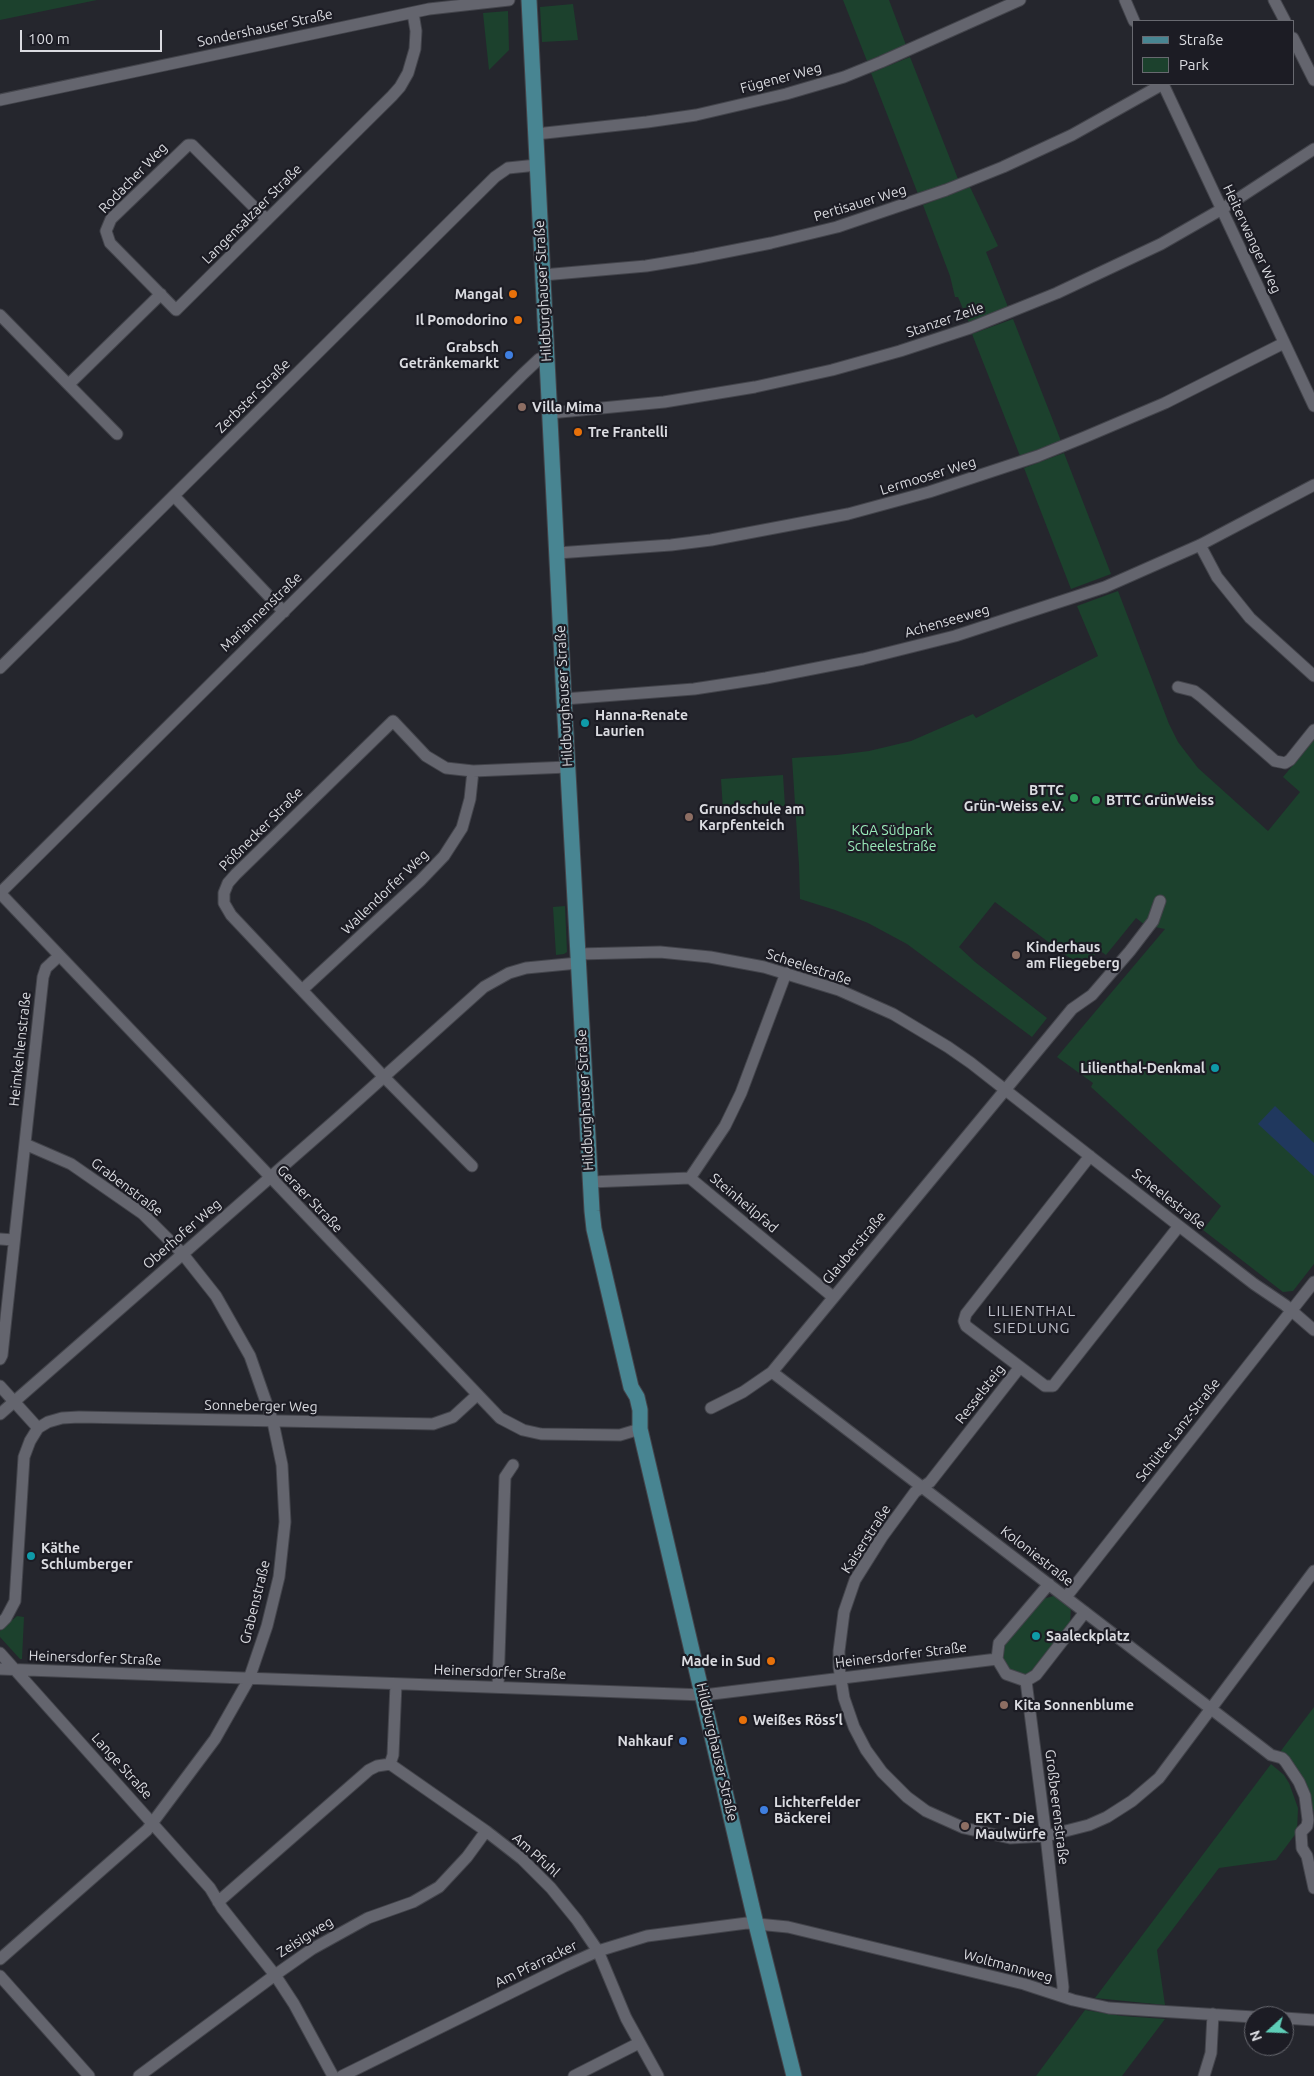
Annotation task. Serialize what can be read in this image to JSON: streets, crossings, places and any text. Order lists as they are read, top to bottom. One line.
{"streets":{"main road":["Hildburghauser Straße"],"street":["Sondershauser Straße","Fügener Weg","Rodacher Weg","Pertisauer Weg","Langensalzaer Straße","Heiterwanger Weg","Stanzer Zeile","Zerbster Straße","Lermooser Weg","Mariannenstraße","Achenseeweg","Pößnecker Straße","Wallendorfer Weg","Scheelestraße","Heimkehlenstraße","Grabenstraße","Geraer Straße","Steinheilpfad","Oberhofer Weg","Glauberstraße","Resselsteig","Sonneberger Weg","Schütte-Lanz-Straße","Kaiserstraße","Koloniestraße","Heinersdorfer Straße","Lange Straße","Großbeerenstraße","Am Pfuhl","Zeisigweg","Am Pfarracker","Woltmannweg"]},"crossings":[["Sondershauser Straße","Langensalzaer Straße"],["Fügener Weg","Hildburghauser Straße"],["Rodacher Weg","Langensalzaer Straße"],["Pertisauer Weg","Hildburghauser Straße"],["Heiterwanger Weg","Stanzer Zeile"],["Heiterwanger Weg","Lermooser Weg"],["Hildburghauser Straße","Stanzer Zeile"],["Hildburghauser Straße","Zerbster Straße"],["Hildburghauser Straße","Lermooser Weg"],["Hildburghauser Straße","Mariannenstraße"],["Hildburghauser Straße","Achenseeweg"],["Hildburghauser Straße","Scheelestraße"],["Hildburghauser Straße","Geraer Straße"],["Hildburghauser Straße","Steinheilpfad"],["Hildburghauser Straße","Oberhofer Weg"],["Hildburghauser Straße","Heinersdorfer Straße"],["Hildburghauser Straße","Am Pfarracker"],["Hildburghauser Straße","Woltmannweg"],["Mariannenstraße","Geraer Straße"],["Pößnecker Straße","Wallendorfer Weg"],["Pößnecker Straße","Oberhofer Weg"],["Scheelestraße","Oberhofer Weg"],["Scheelestraße","Glauberstraße"],["Scheelestraße","Resselsteig"],["Scheelestraße","Schütte-Lanz-Straße"],["Heimkehlenstraße","Grabenstraße"],["Heimkehlenstraße","Geraer Straße"],["Grabenstraße","Oberhofer Weg"],["Grabenstraße","Sonneberger Weg"],["Grabenstraße","Heinersdorfer Straße"],["Grabenstraße","Lange Straße"],["Geraer Straße","Oberhofer Weg"],["Geraer Straße","Sonneberger Weg"],["Steinheilpfad","Glauberstraße"],["Glauberstraße","Koloniestraße"],["Resselsteig","Kaiserstraße"],["Resselsteig","Koloniestraße"],["Schütte-Lanz-Straße","Koloniestraße"],["Kaiserstraße","Koloniestraße"],["Kaiserstraße","Heinersdorfer Straße"],["Kaiserstraße","Großbeerenstraße"],["Heinersdorfer Straße","Lange Straße"],["Lange Straße","Zeisigweg"],["Großbeerenstraße","Woltmannweg"],["Am Pfuhl","Zeisigweg"],["Am Pfuhl","Am Pfarracker"],["Am Pfarracker","Woltmannweg"]],"districts":["LILIENTHAL SIEDLUNG"],"parks":["KGA Südpark Scheelestraße"],"places":["Mangal","Il Pomodorino","Grabsch Getränkemarkt","Villa Mima","Tre Frantelli","Hanna-Renate Laurien","BTTC Grün-Weiss e.V.","BTTC GrünWeiss","Grundschule am Karpfenteich","Kinderhaus am Fliegeberg","Lilienthal-Denkmal","Käthe Schlumberger","Saaleckplatz","Made in Sud","Kita Sonnenblume","Weißes Röss’l","Nahkauf","Lichterfelder Bäckerei","EKT - Die Maulwürfe"],"legend":["Straße","Park"],"scale_bar":"100 m","north":"left"}
